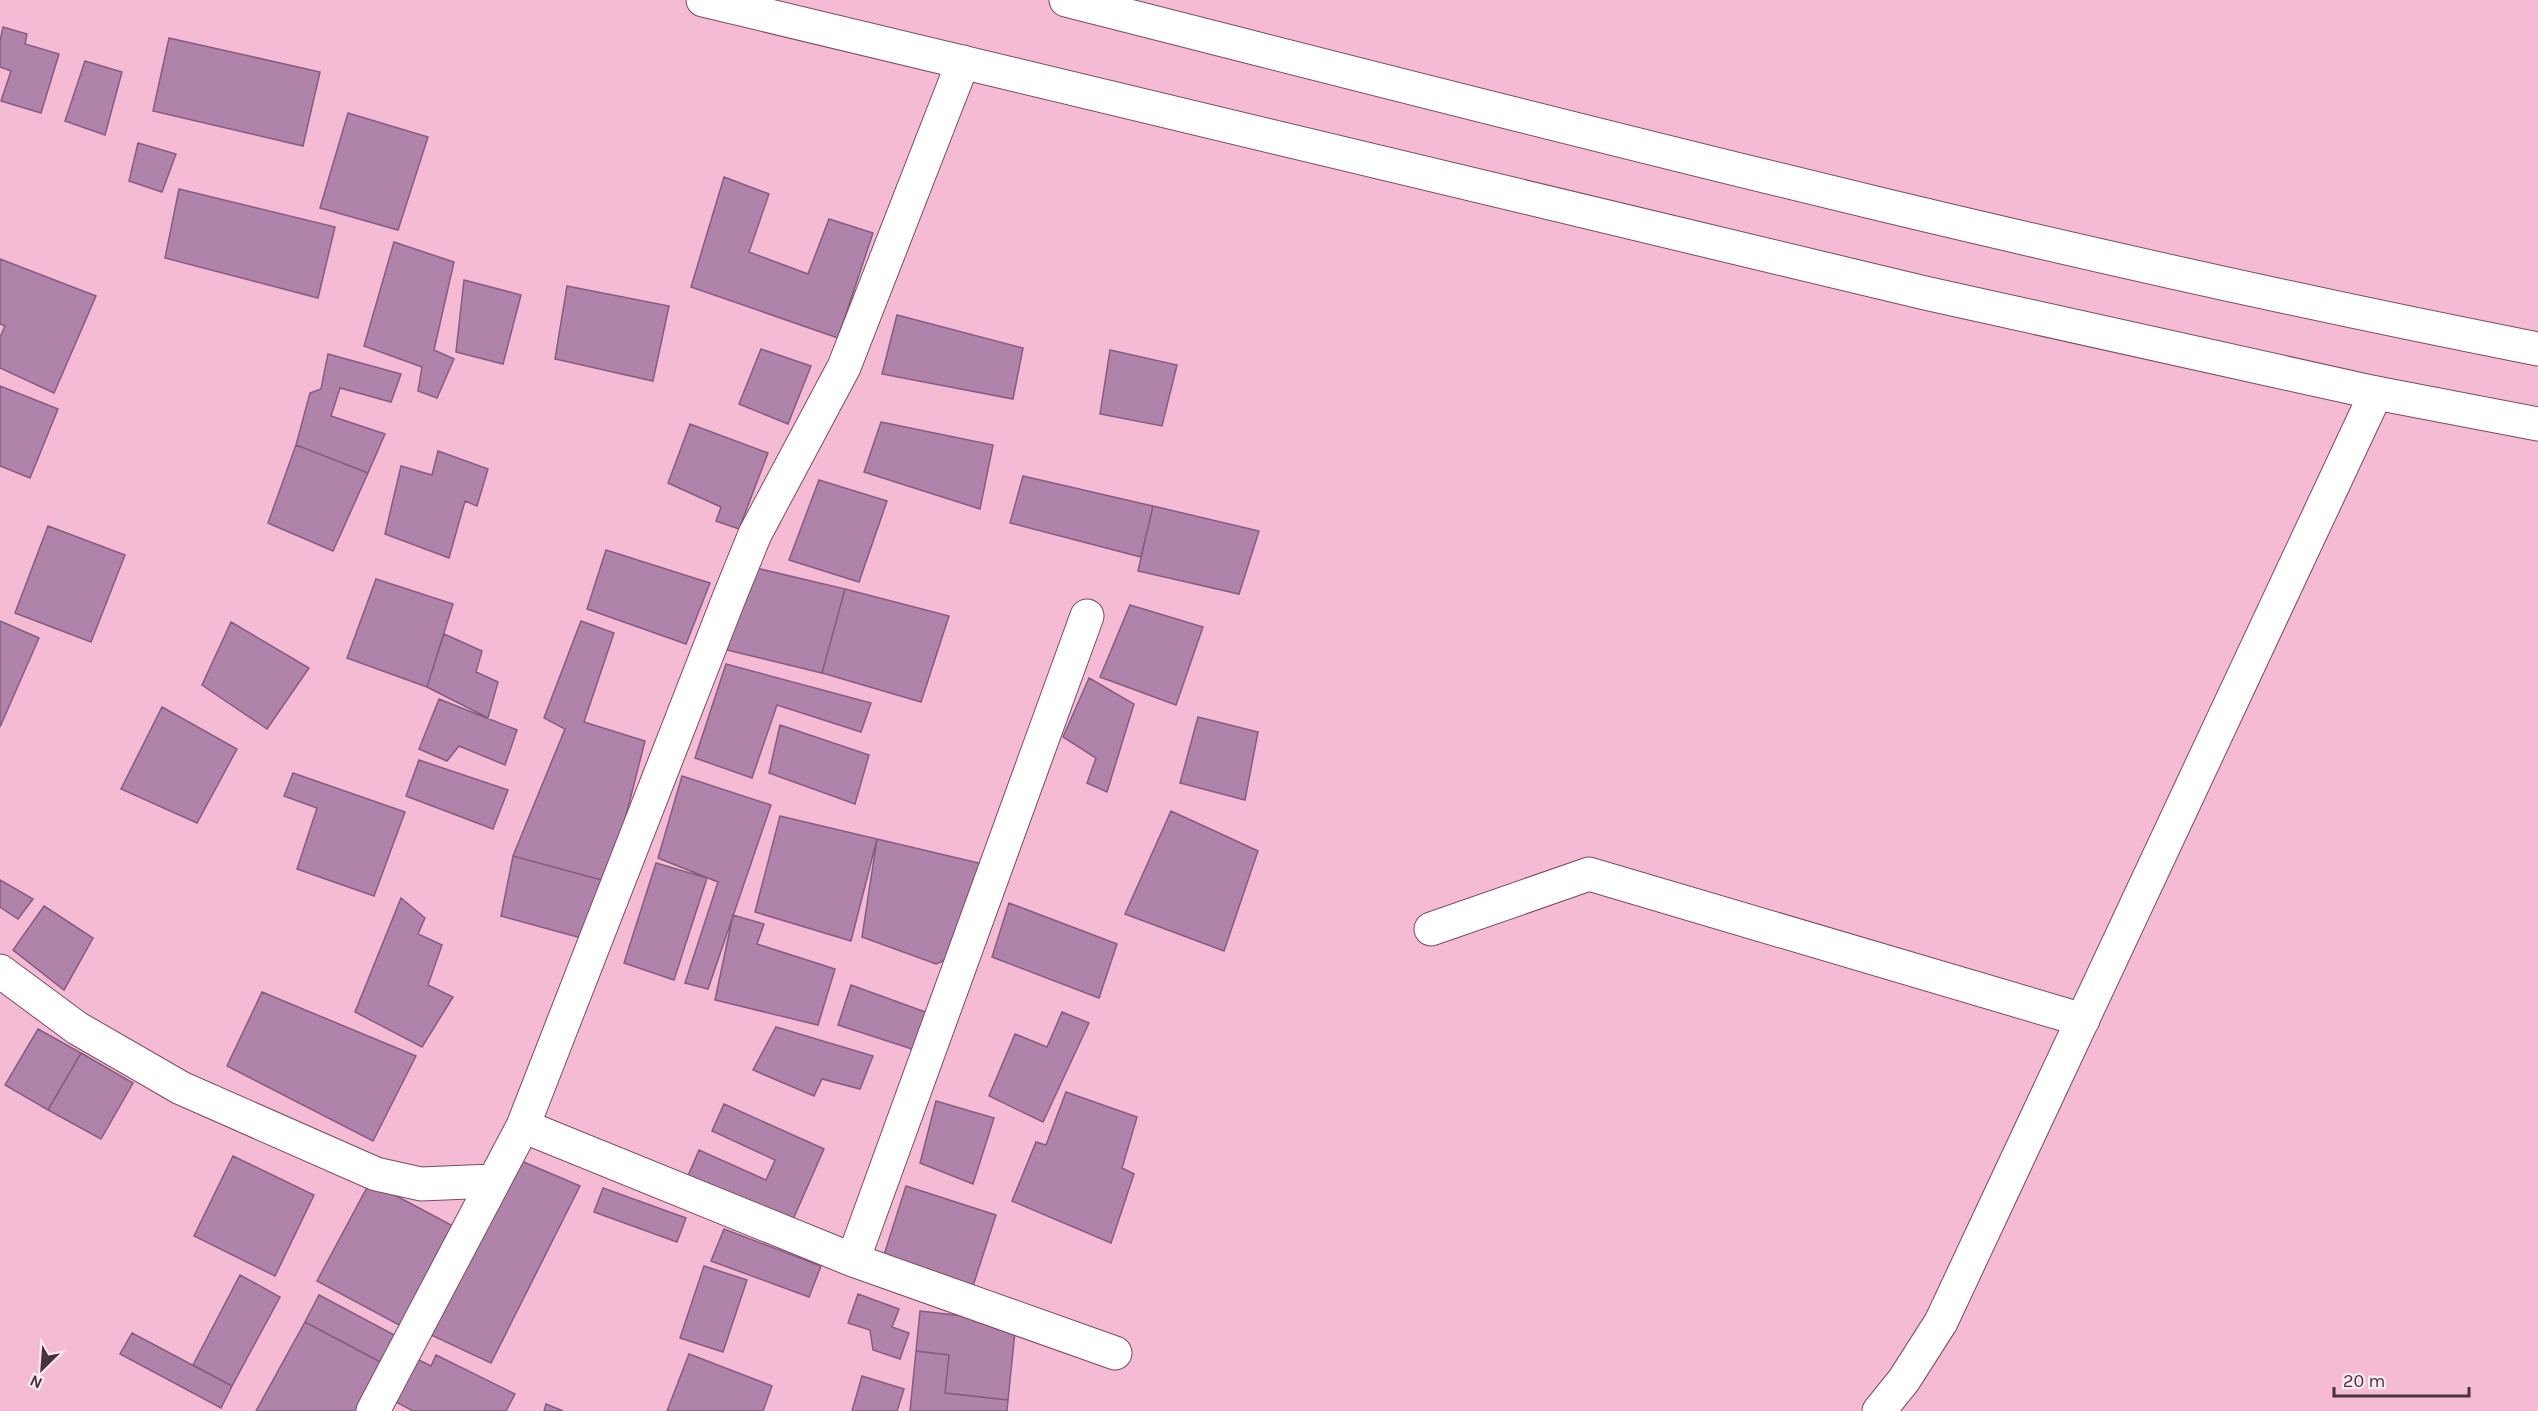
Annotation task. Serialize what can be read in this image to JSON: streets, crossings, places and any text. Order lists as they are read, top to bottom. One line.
{"scale_bar":"20 m","north":"bottom left"}
